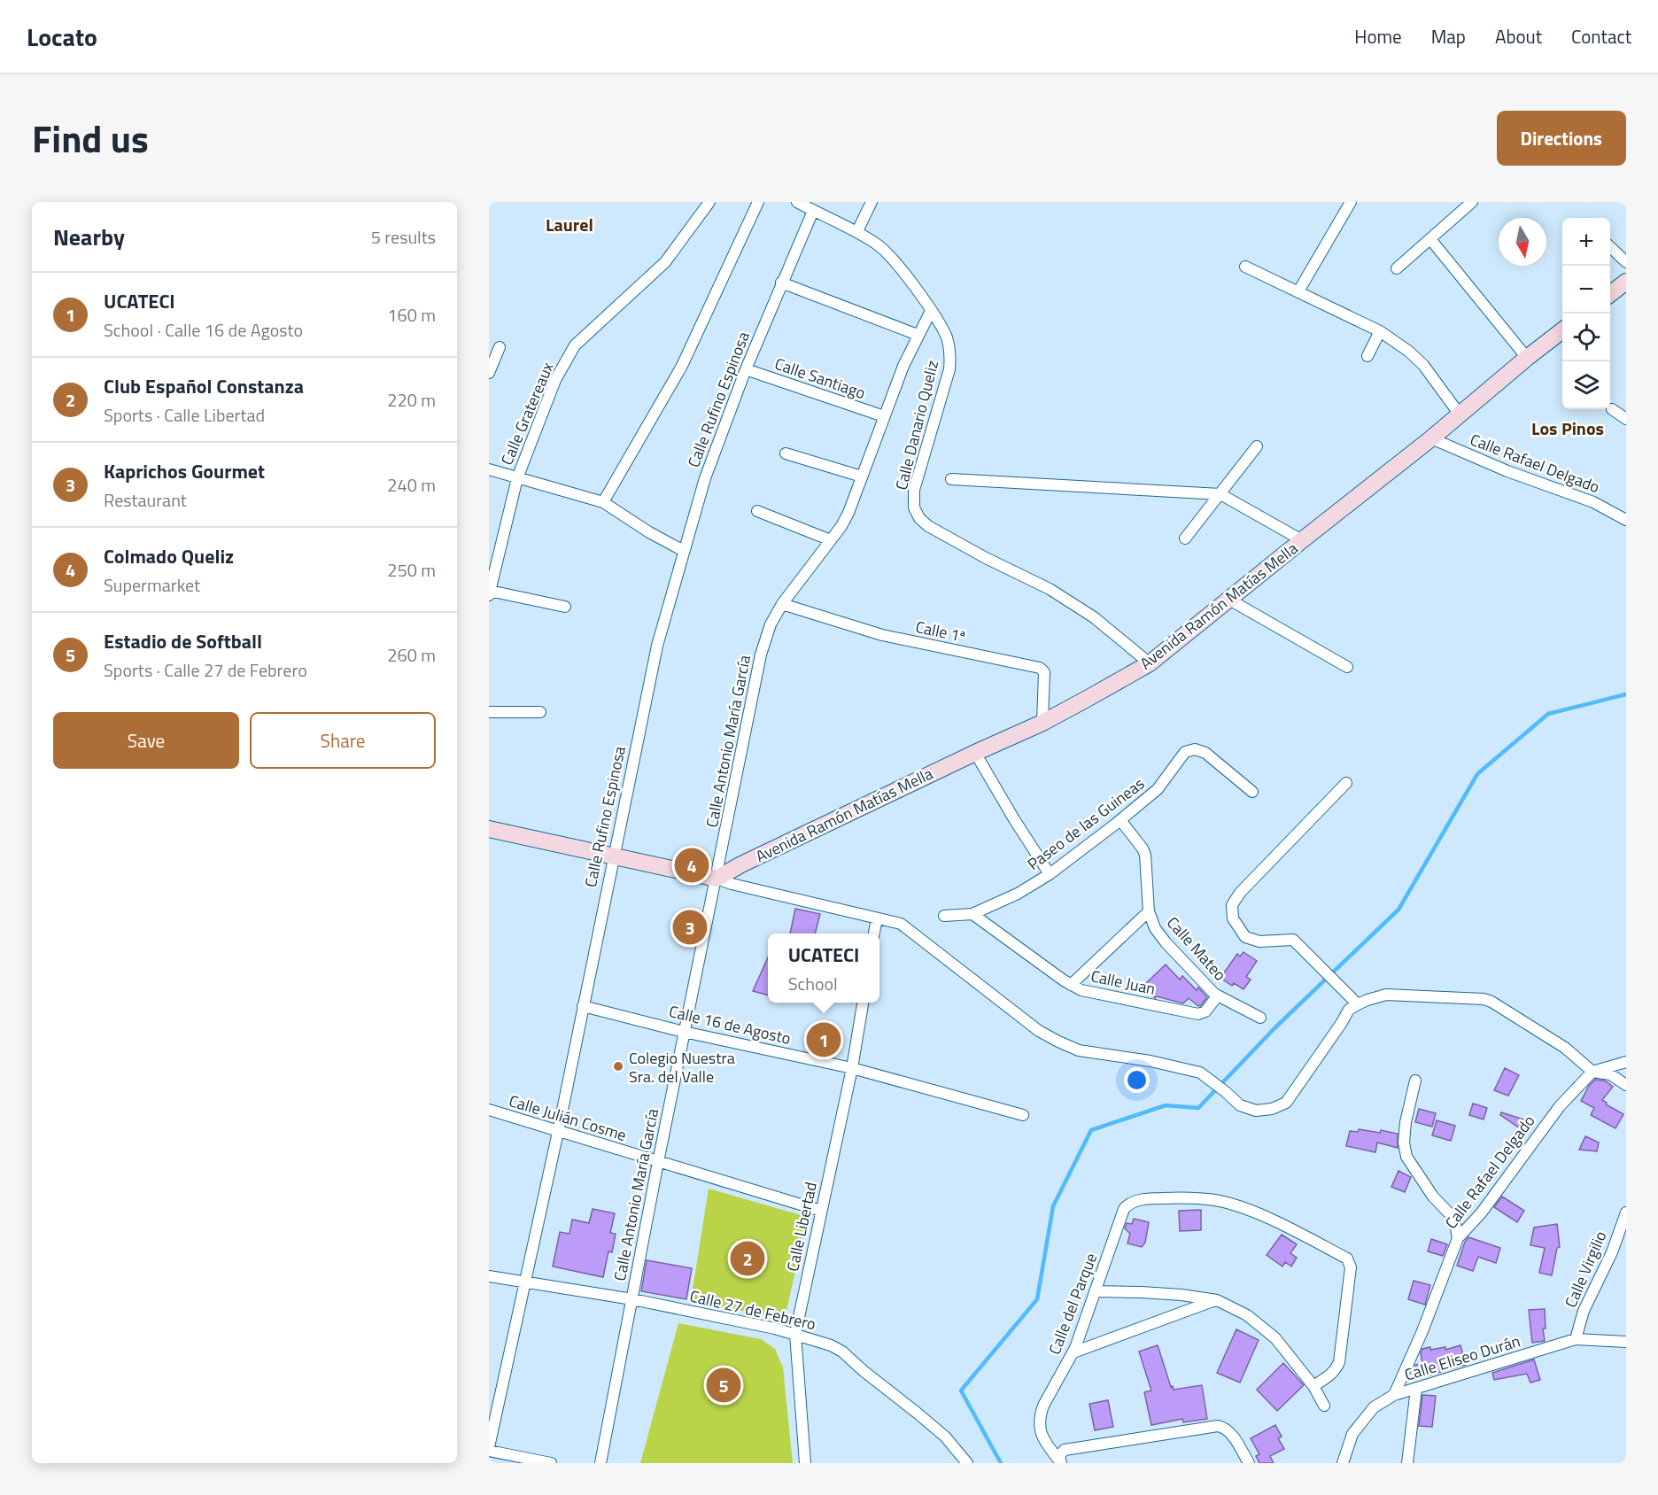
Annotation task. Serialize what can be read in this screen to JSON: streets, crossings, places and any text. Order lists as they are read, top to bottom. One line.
{"streets":{"street":["Calle Santiago","Calle Rufino Espinosa","Calle Gratereaux","Calle Danario Queliz","Calle Rafael Delgado","Avenida Ramón Matías Mella","Calle 1ª","Calle Antonio María García","Paseo de las Guineas","Calle Mateo","Calle Juan","Calle 16 de Agosto","Calle Julián Cosme","Calle Libertad","Calle Virgilio","Calle del Parque","Calle 27 de Febrero","Calle Eliseo Durán"]},"crossings":[["Calle Santiago","Calle Rufino Espinosa"],["Calle Santiago","Calle Antonio María García"],["Calle Rufino Espinosa","Calle Danario Queliz"],["Calle Rufino Espinosa","Calle 16 de Agosto"],["Calle Rufino Espinosa","Calle Julián Cosme"],["Calle Rufino Espinosa","Calle 27 de Febrero"],["Calle Danario Queliz","Avenida Ramón Matías Mella"],["Calle Danario Queliz","Calle Antonio María García"],["Calle Rafael Delgado","Avenida Ramón Matías Mella"],["Calle Rafael Delgado","Calle Eliseo Durán"],["Avenida Ramón Matías Mella","Calle 1ª"],["Avenida Ramón Matías Mella","Calle Antonio María García"],["Calle 1ª","Calle Antonio María García"],["Calle Antonio María García","Calle 16 de Agosto"],["Calle Antonio María García","Calle Julián Cosme"],["Calle Antonio María García","Calle 27 de Febrero"],["Paseo de las Guineas","Calle Mateo"],["Paseo de las Guineas","Calle Juan"],["Calle Mateo","Calle Juan"],["Calle 16 de Agosto","Calle Libertad"],["Calle Julián Cosme","Calle Libertad"],["Calle Libertad","Calle 27 de Febrero"],["Calle Virgilio","Calle Eliseo Durán"]],"districts":["Laurel","Los Pinos"],"places":["Colegio Nuestra Sra. del Valle"],"north":"bottom","page":{"header":"Locato","nav":["Home","Map","About","Contact"],"title":"Find us","buttons":["Directions",["Save","Share"]],"heading":["Nearby","5 results"],"map_buttons":["+","−"],"list":[{"mark":"1","name":"UCATECI","note":"School · Calle 16 de Agosto","value":"160 m"},{"mark":"2","name":"Club Español Constanza","note":"Sports · Calle Libertad","value":"220 m"},{"mark":"3","name":"Kaprichos Gourmet","note":"Restaurant","value":"240 m"},{"mark":"4","name":"Colmado Queliz","note":"Supermarket","value":"250 m"},{"mark":"5","name":"Estadio de Softball","note":"Sports · Calle 27 de Febrero","value":"260 m"}],"pins":["4","3","1","2","5"],"popup":["UCATECI","School"]}}
